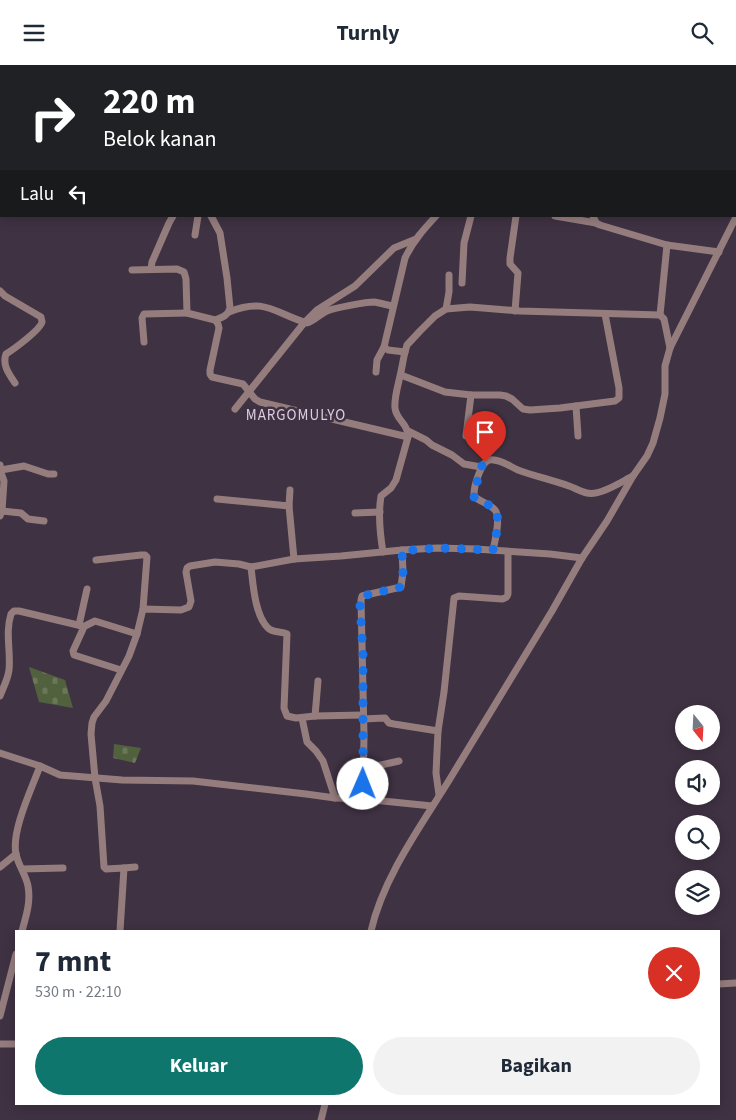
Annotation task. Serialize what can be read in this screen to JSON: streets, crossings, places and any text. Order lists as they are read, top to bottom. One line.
{"districts":["MARGOMULYO"],"north":"bottom","page":{"header":"Turnly","turn":["220 m","Belok kanan"],"then":"Lalu","heading":["7 mnt","530 m · 22:10"],"buttons":["Keluar","Bagikan"]}}
